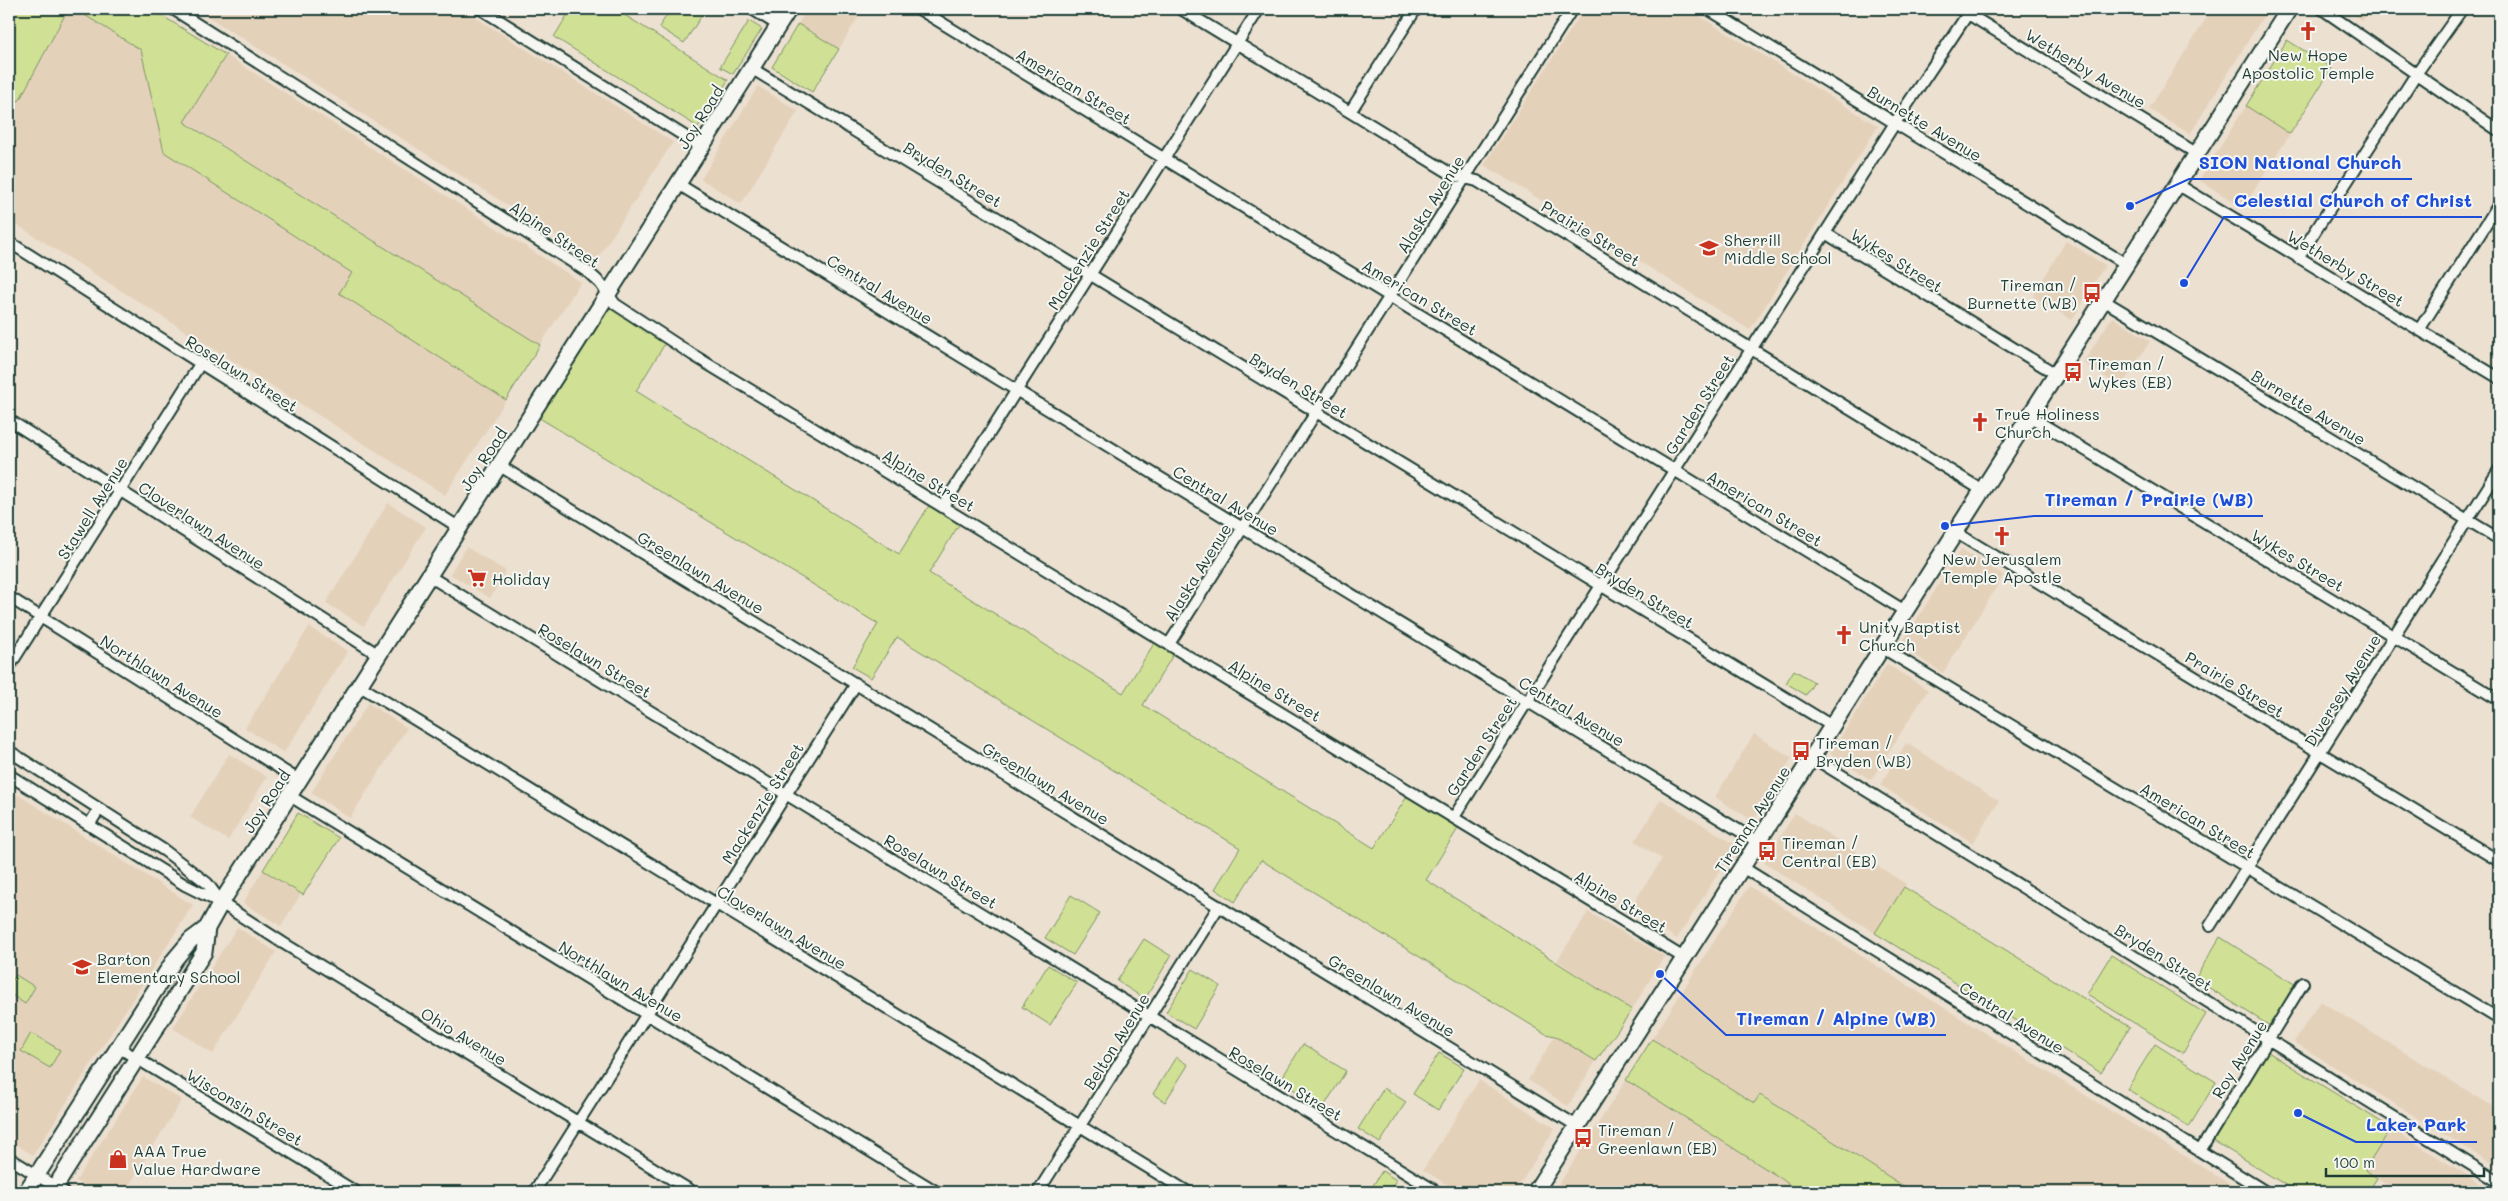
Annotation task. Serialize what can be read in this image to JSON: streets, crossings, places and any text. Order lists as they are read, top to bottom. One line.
{"streets":{"street":["Wetherby Avenue","American Street","Joy Road","Burnette Avenue","Bryden Street","Alaska Avenue","Prairie Street","Alpine Street","Mackenzie Street","Wykes Street","Wetherby Street","Central Avenue","Roselawn Street","Garden Street","Stawell Avenue","Cloverlawn Avenue","Greenlawn Avenue","Northlawn Avenue","Diversey Avenue","Tireman Avenue","Ohio Avenue","Belton Avenue","Roy Avenue","Wisconsin Street"]},"crossings":[["Wetherby Avenue","Garden Street"],["Wetherby Avenue","Tireman Avenue"],["American Street","Alaska Avenue"],["American Street","Mackenzie Street"],["American Street","Garden Street"],["American Street","Diversey Avenue"],["American Street","Tireman Avenue"],["Joy Road","Bryden Street"],["Joy Road","Alpine Street"],["Joy Road","Central Avenue"],["Joy Road","Roselawn Street"],["Joy Road","Cloverlawn Avenue"],["Joy Road","Greenlawn Avenue"],["Joy Road","Northlawn Avenue"],["Joy Road","Ohio Avenue"],["Joy Road","Wisconsin Street"],["Burnette Avenue","Garden Street"],["Burnette Avenue","Diversey Avenue"],["Burnette Avenue","Tireman Avenue"],["Bryden Street","Alaska Avenue"],["Bryden Street","Mackenzie Street"],["Bryden Street","Garden Street"],["Bryden Street","Tireman Avenue"],["Bryden Street","Roy Avenue"],["Alaska Avenue","Prairie Street"],["Alaska Avenue","Alpine Street"],["Alaska Avenue","Central Avenue"],["Prairie Street","Mackenzie Street"],["Prairie Street","Garden Street"],["Prairie Street","Diversey Avenue"],["Prairie Street","Tireman Avenue"],["Alpine Street","Mackenzie Street"],["Alpine Street","Garden Street"],["Alpine Street","Tireman Avenue"],["Mackenzie Street","Central Avenue"],["Mackenzie Street","Roselawn Street"],["Mackenzie Street","Cloverlawn Avenue"],["Mackenzie Street","Greenlawn Avenue"],["Mackenzie Street","Northlawn Avenue"],["Mackenzie Street","Ohio Avenue"],["Wykes Street","Garden Street"],["Wykes Street","Diversey Avenue"],["Wykes Street","Tireman Avenue"],["Wetherby Street","Tireman Avenue"],["Central Avenue","Garden Street"],["Central Avenue","Tireman Avenue"],["Central Avenue","Roy Avenue"],["Roselawn Street","Stawell Avenue"],["Roselawn Street","Belton Avenue"],["Stawell Avenue","Cloverlawn Avenue"],["Stawell Avenue","Northlawn Avenue"],["Cloverlawn Avenue","Belton Avenue"],["Greenlawn Avenue","Tireman Avenue"],["Greenlawn Avenue","Belton Avenue"]],"places":{"church":["New Hope Apostolic Temple","True Holiness Church","New Jerusalem Temple Apostle","Unity Baptist Church"],"other":["SION National Church","Celestial Church of Christ","Tireman / Prairie (WB)","Tireman / Alpine (WB)","Laker Park"],"school or university":["Sherrill Middle School","Barton Elementary School"],"bus stop":["Tireman / Burnette (WB)","Tireman / Wykes (EB)","Tireman / Bryden (WB)","Tireman / Central (EB)","Tireman / Greenlawn (EB)"],"supermarket":["Holiday"],"shop":["AAA True Value Hardware"]},"scale_bar":"100 m"}
